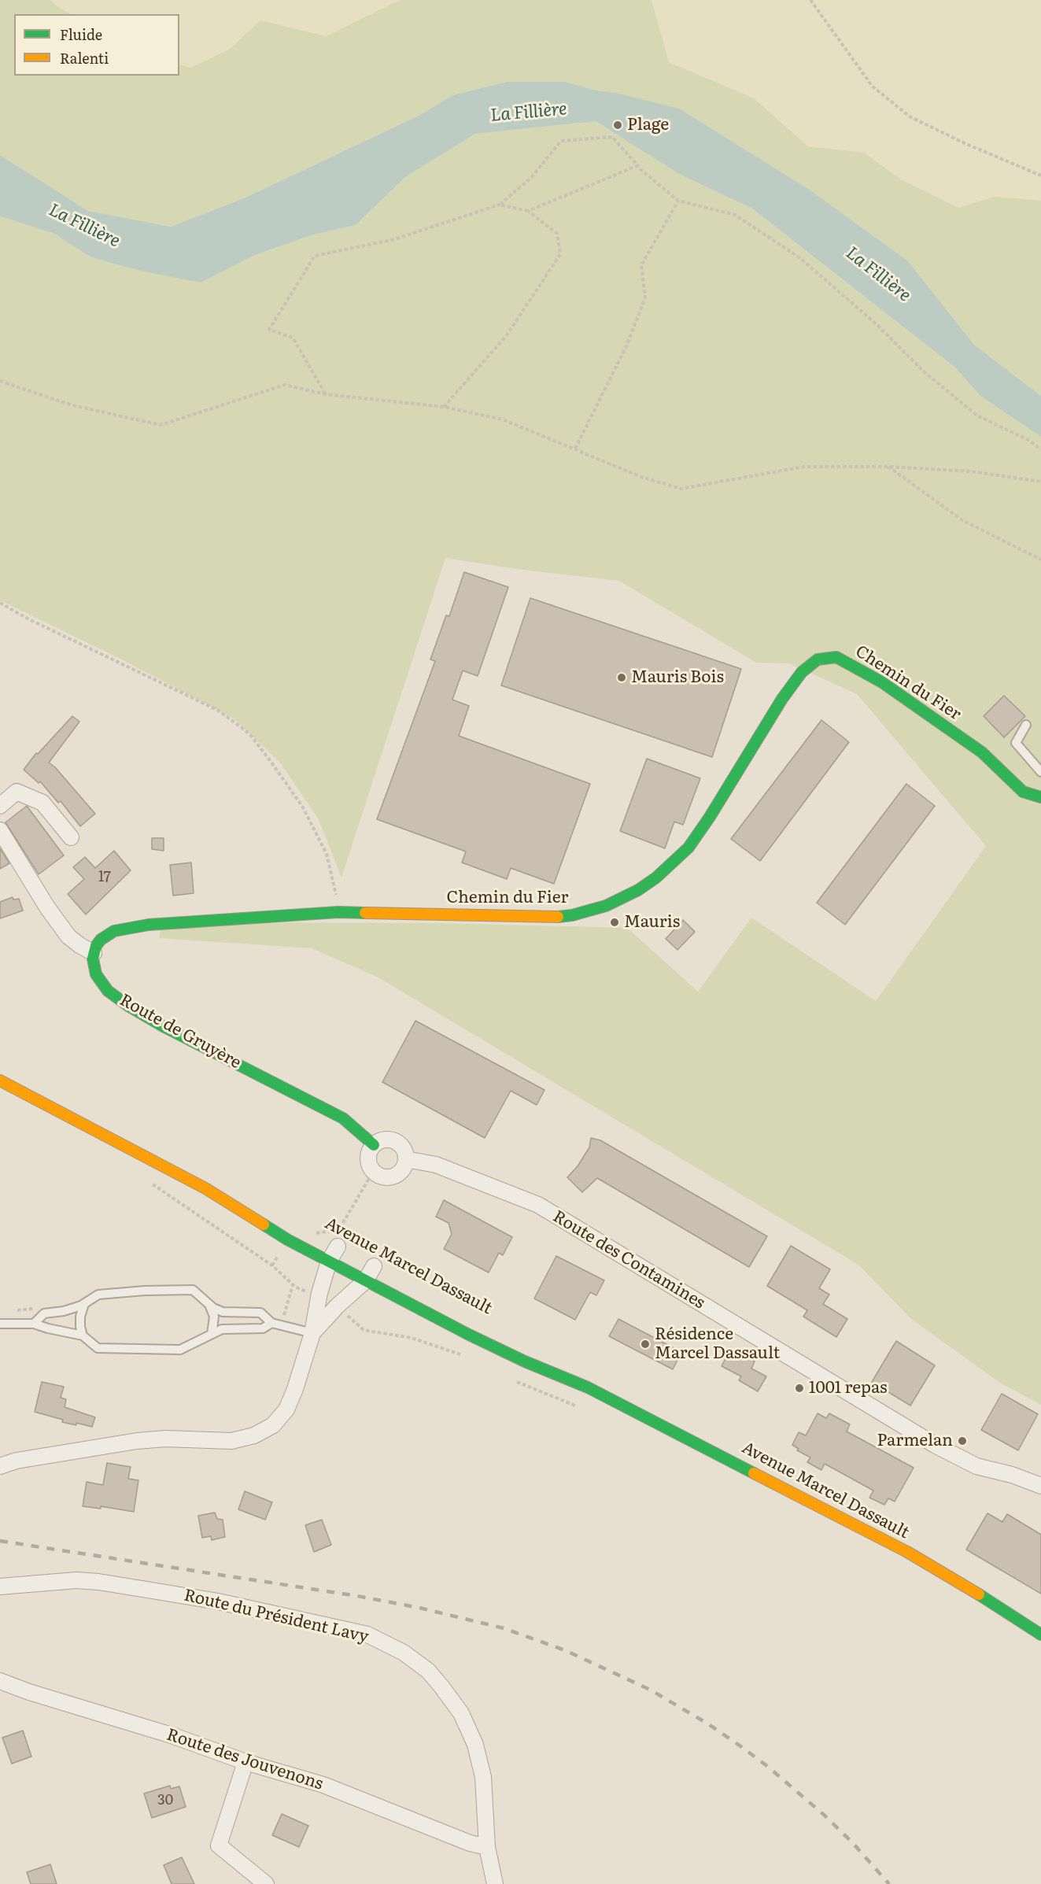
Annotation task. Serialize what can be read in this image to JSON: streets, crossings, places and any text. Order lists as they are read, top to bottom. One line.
{"streets":{"street":["Chemin du Fier","Route de Gruyère","Route des Contamines","Avenue Marcel Dassault","Route du Président Lavy","Route des Jouvenons"]},"crossings":[["Chemin du Fier","Route de Gruyère"],["Route de Gruyère","Route des Contamines"],["Route du Président Lavy","Route des Jouvenons"]],"water":["La Fillière"],"places":["Plage","Mauris Bois","Mauris","Résidence Marcel Dassault","1001 repas","Parmelan"],"house_numbers":["17","30"],"legend":["Fluide","Ralenti"]}
